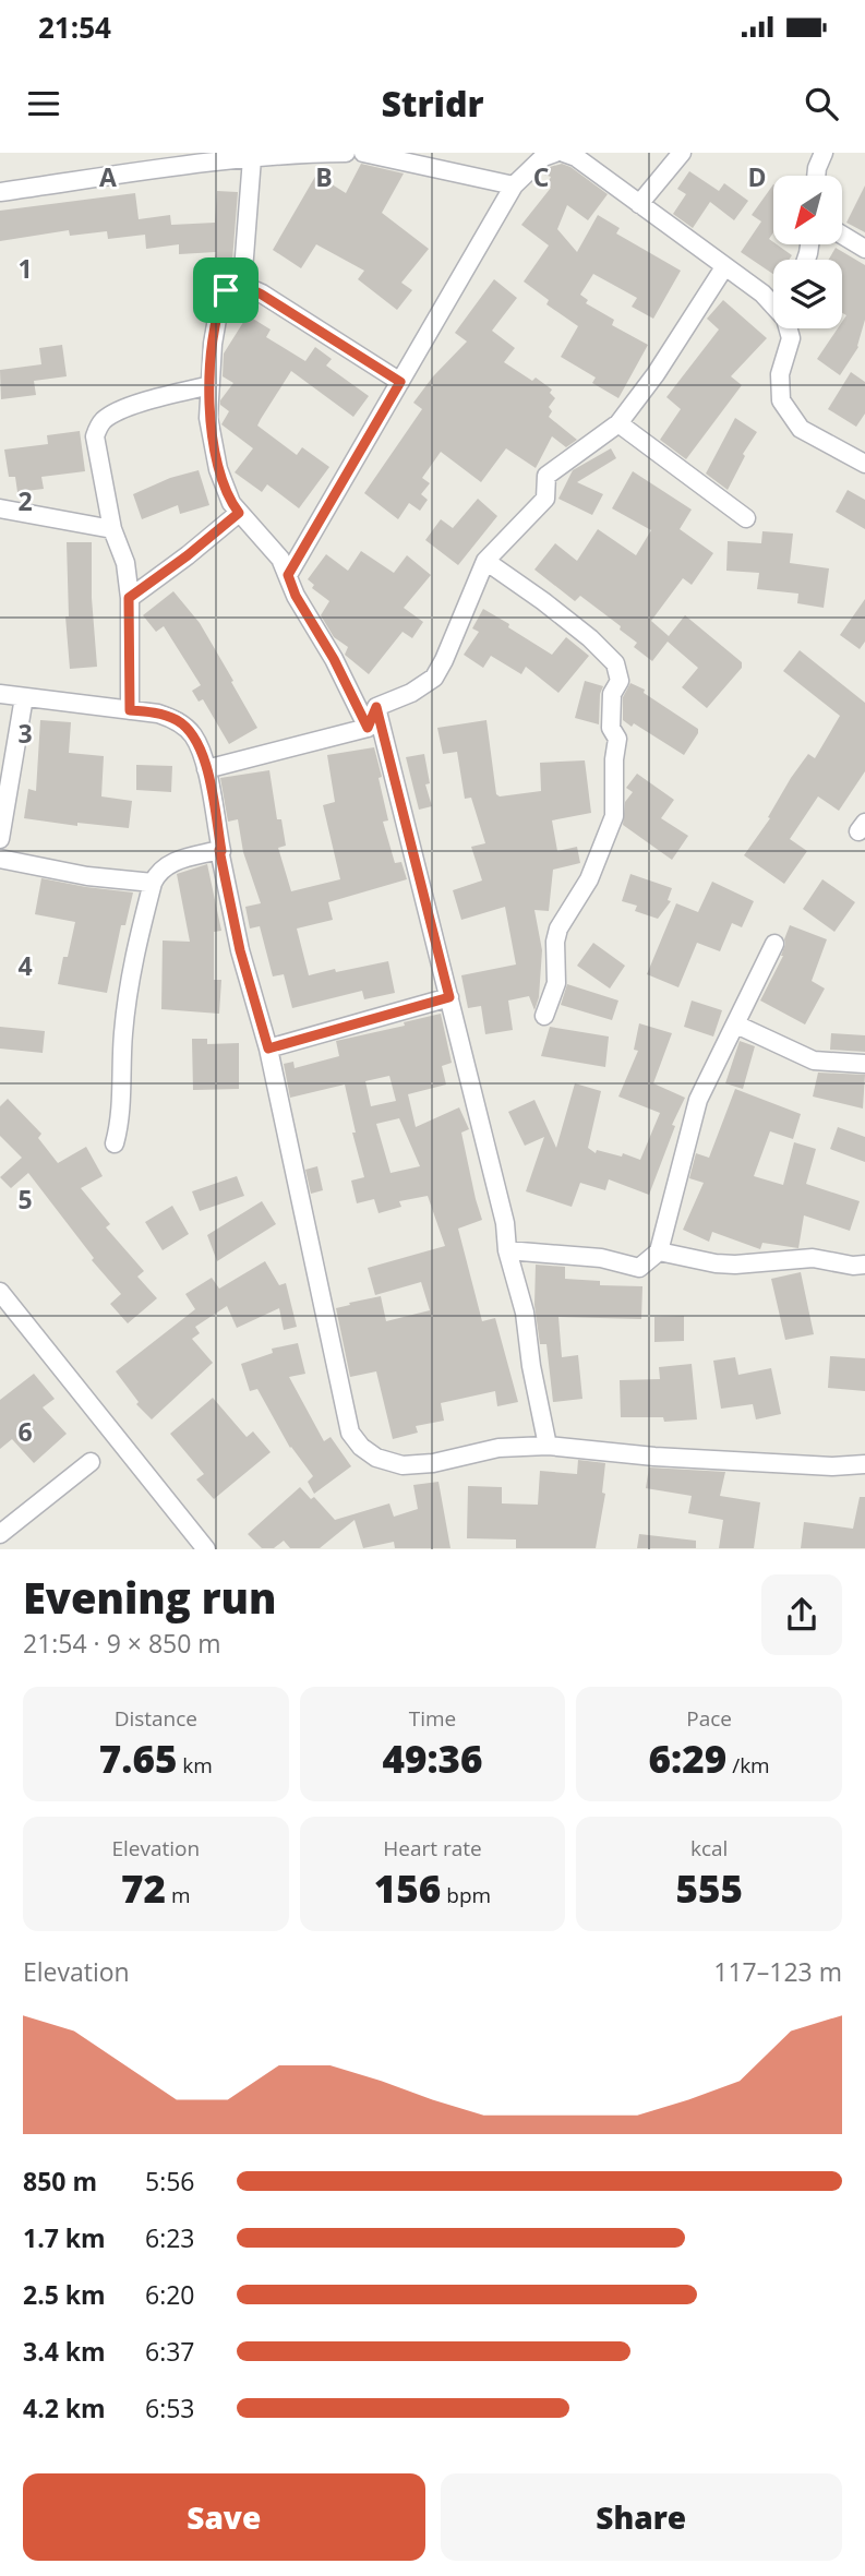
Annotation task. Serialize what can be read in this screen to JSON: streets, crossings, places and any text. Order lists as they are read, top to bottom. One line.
{"north":"bottom left","page":{"status":"21:54","header":"Stridr","heading":["Evening run","21:54 · 9 × 850 m"],"stats":[["Distance","7.65 km"],["Time","49:36"],["Pace","6:29 /km"],["Elevation","72 m"],["Heart rate","156 bpm"],["kcal","555"]],"chart":["Elevation","117–123 m"],"list":[{"name":"850 m","note":"5:56"},{"name":"1.7 km","note":"6:23"},{"name":"2.5 km","note":"6:20"},{"name":"3.4 km","note":"6:37"},{"name":"4.2 km","note":"6:53"}],"buttons":["Save","Share"]},"grid":{"columns":["A","B","C","D"],"rows":["1","2","3","4","5","6"]}}
